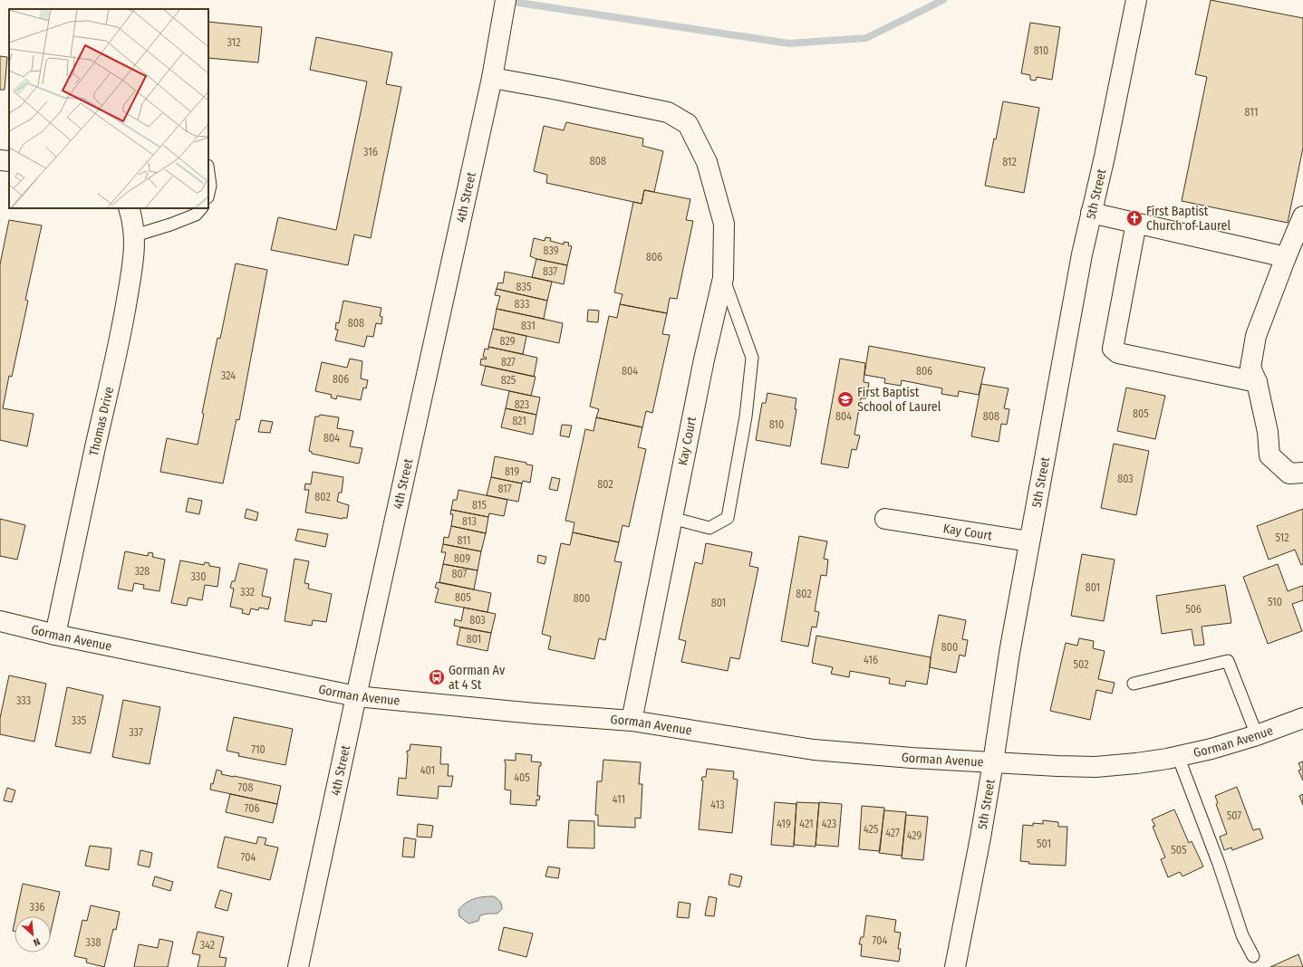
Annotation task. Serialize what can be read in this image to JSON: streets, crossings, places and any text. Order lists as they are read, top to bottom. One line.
{"streets":{"street":["5th Street","4th Street","Thomas Drive","Kay Court","Gorman Avenue"]},"crossings":[["5th Street","Kay Court"],["5th Street","Gorman Avenue"],["4th Street","Kay Court"],["4th Street","Gorman Avenue"],["Thomas Drive","Gorman Avenue"],["Kay Court","Gorman Avenue"]],"places":{"church":["First Baptist Church of Laurel"],"school or university":["First Baptist School of Laurel"],"bus stop":["Gorman Av at 4 St"]},"house_numbers":["312","810","811","316","808","812","839","806","837","835","833","808","831","829","827","804","806","324","806","825","823","805","804","808","821","810","804","819","803","802","817","802","815","813","512","811","809","328","807","330","801","332","802","805","800","510","801","506","803","801","800","416","502","333","335","337","710","401","405","708","411","413","706","507","419","421","423","425","427","429","501","505","704","336","704","338","342"],"north":"bottom right"}
